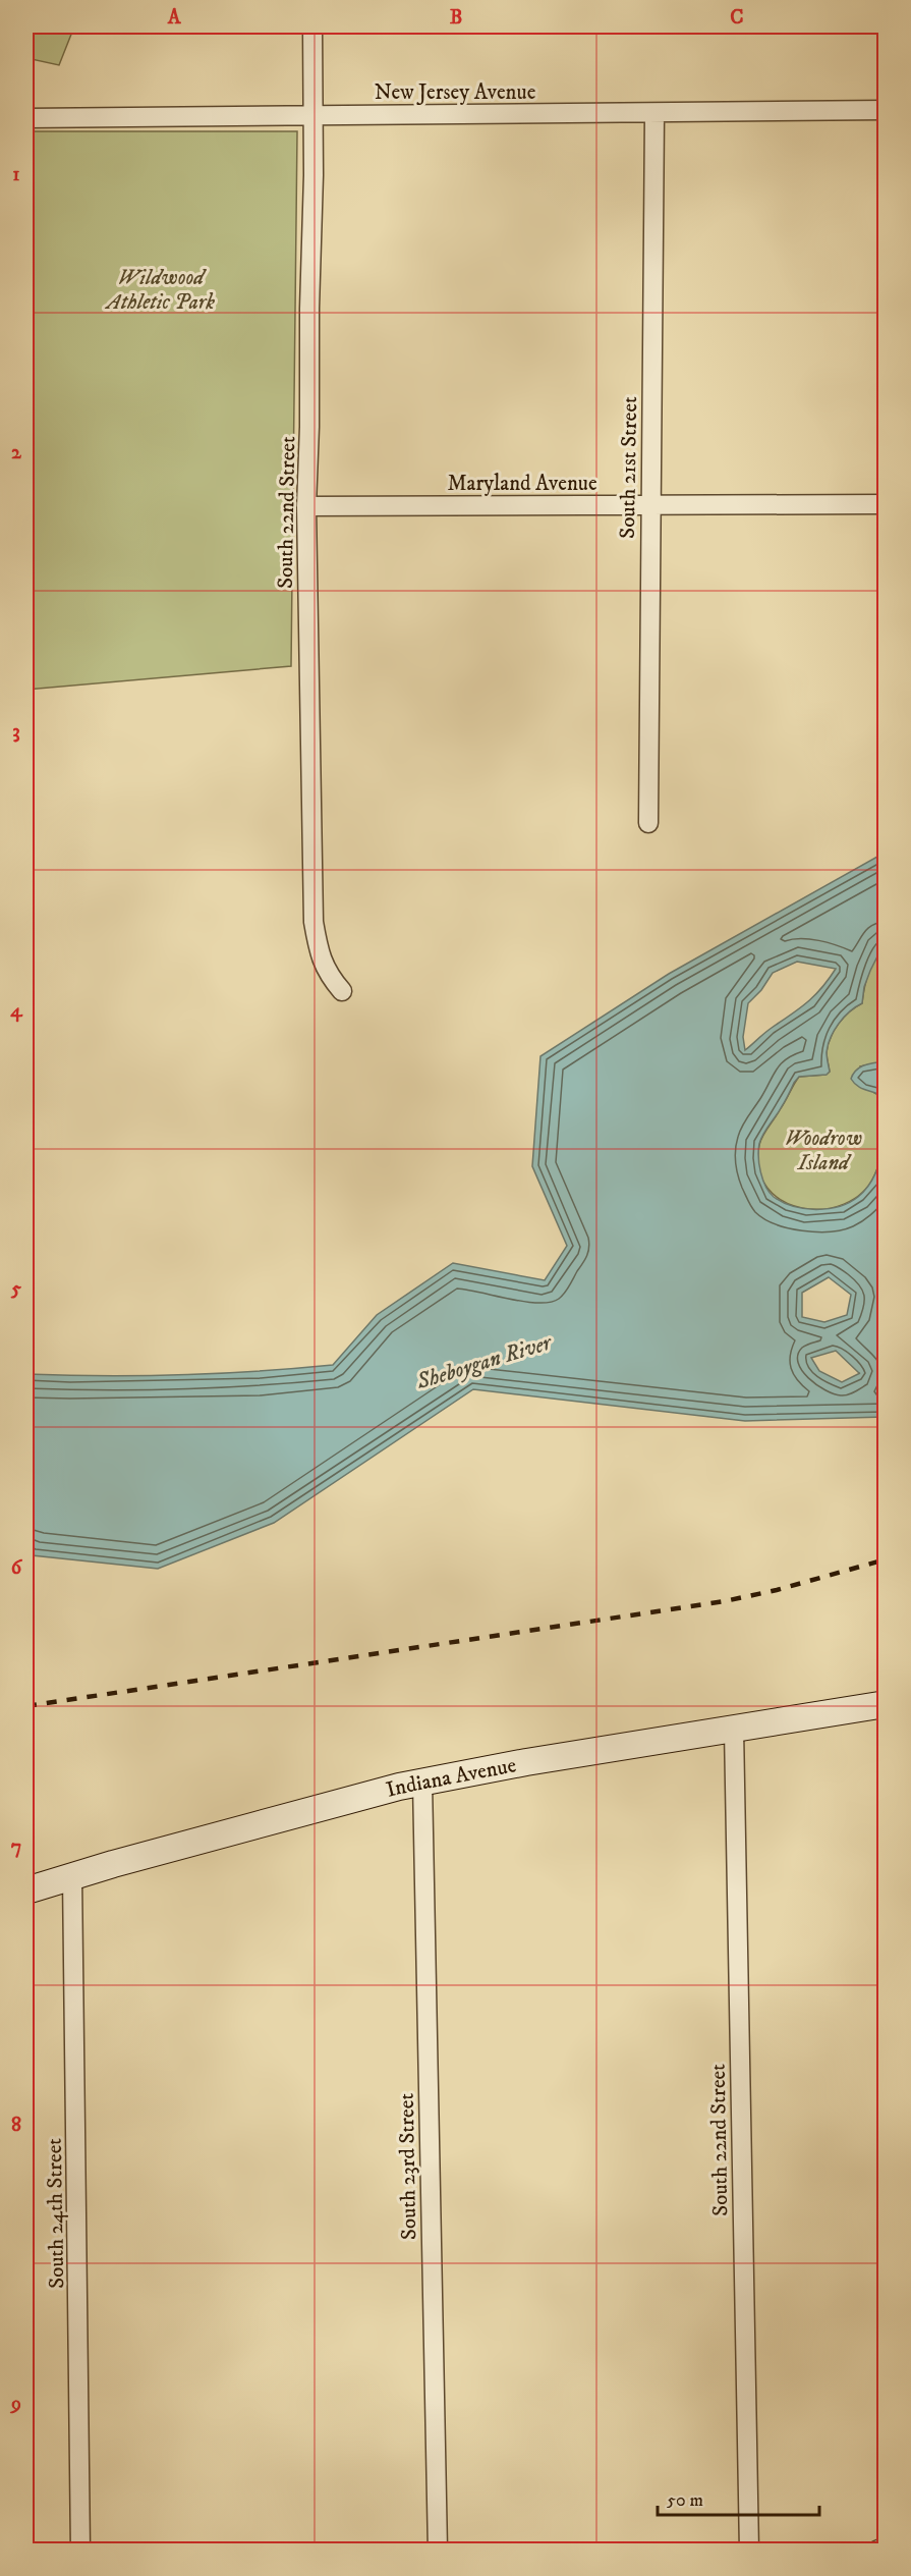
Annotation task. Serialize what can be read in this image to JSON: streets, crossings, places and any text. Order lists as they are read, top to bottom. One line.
{"streets":{"main road":["Indiana Avenue"],"street":["New Jersey Avenue","South 21st Street","Maryland Avenue","South 22nd Street","South 23rd Street","South 24th Street"]},"crossings":[["New Jersey Avenue","South 21st Street"],["New Jersey Avenue","South 22nd Street"],["South 21st Street","Maryland Avenue"],["Maryland Avenue","South 22nd Street"],["South 22nd Street","Indiana Avenue"],["Indiana Avenue","South 23rd Street"],["Indiana Avenue","South 24th Street"]],"water":["Sheboygan River"],"parks":["Wildwood Athletic Park","Woodrow Island"],"scale_bar":"50 m","grid":{"columns":["A","B","C"],"rows":["1","2","3","4","5","6","7","8","9"]}}
